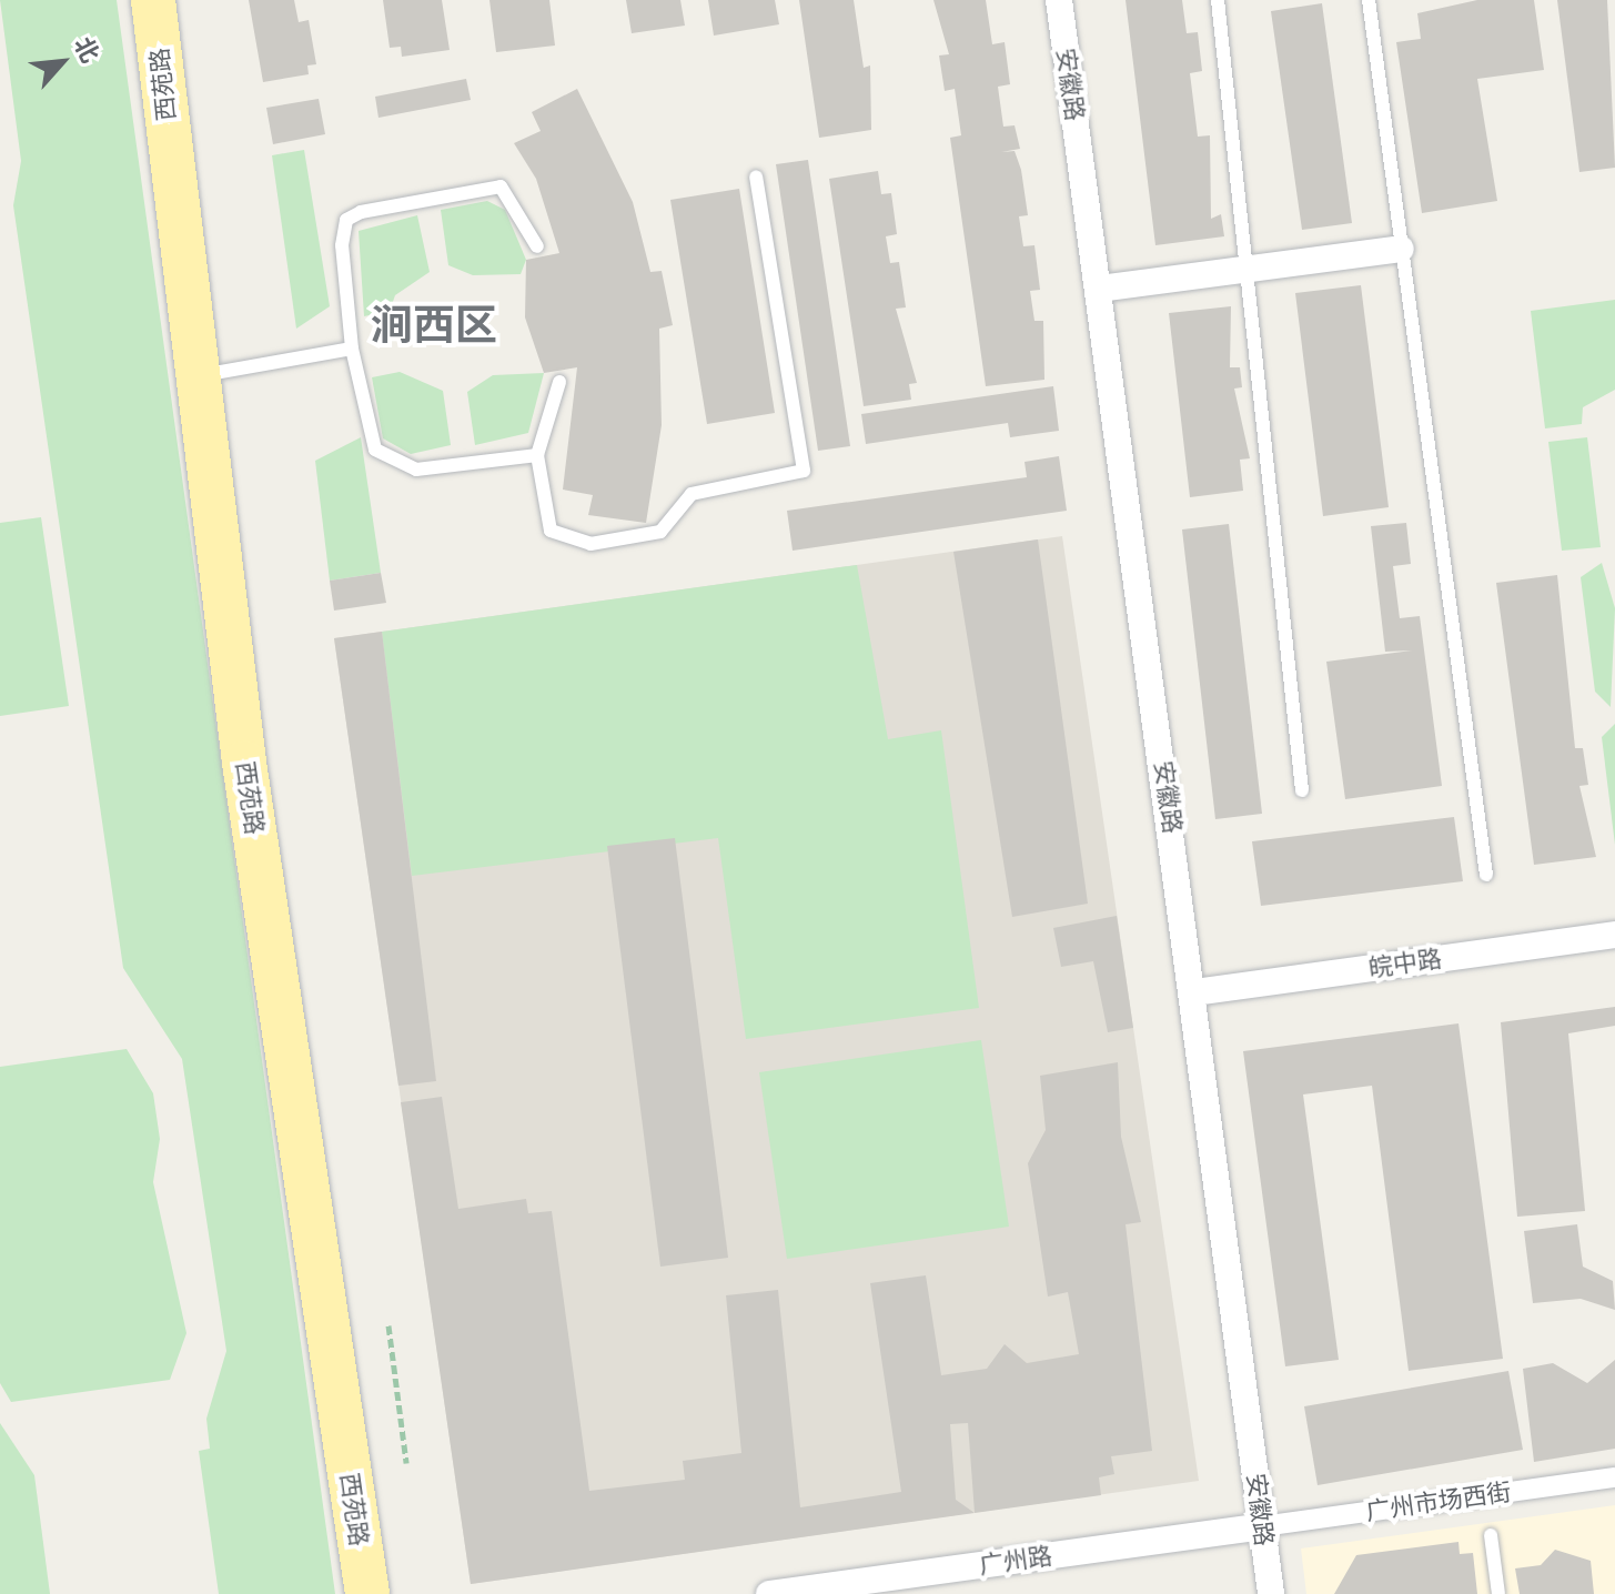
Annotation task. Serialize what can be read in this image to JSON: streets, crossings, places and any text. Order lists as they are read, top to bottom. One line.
{"streets":{"main road":["西苑路"],"street":["安徽路","皖中路","广州市场西街","广州路"]},"crossings":[["安徽路","皖中路"],["安徽路","广州市场西街"],["安徽路","广州路"],["广州市场西街","广州路"]],"districts":["涧西区"],"north":"top right"}
